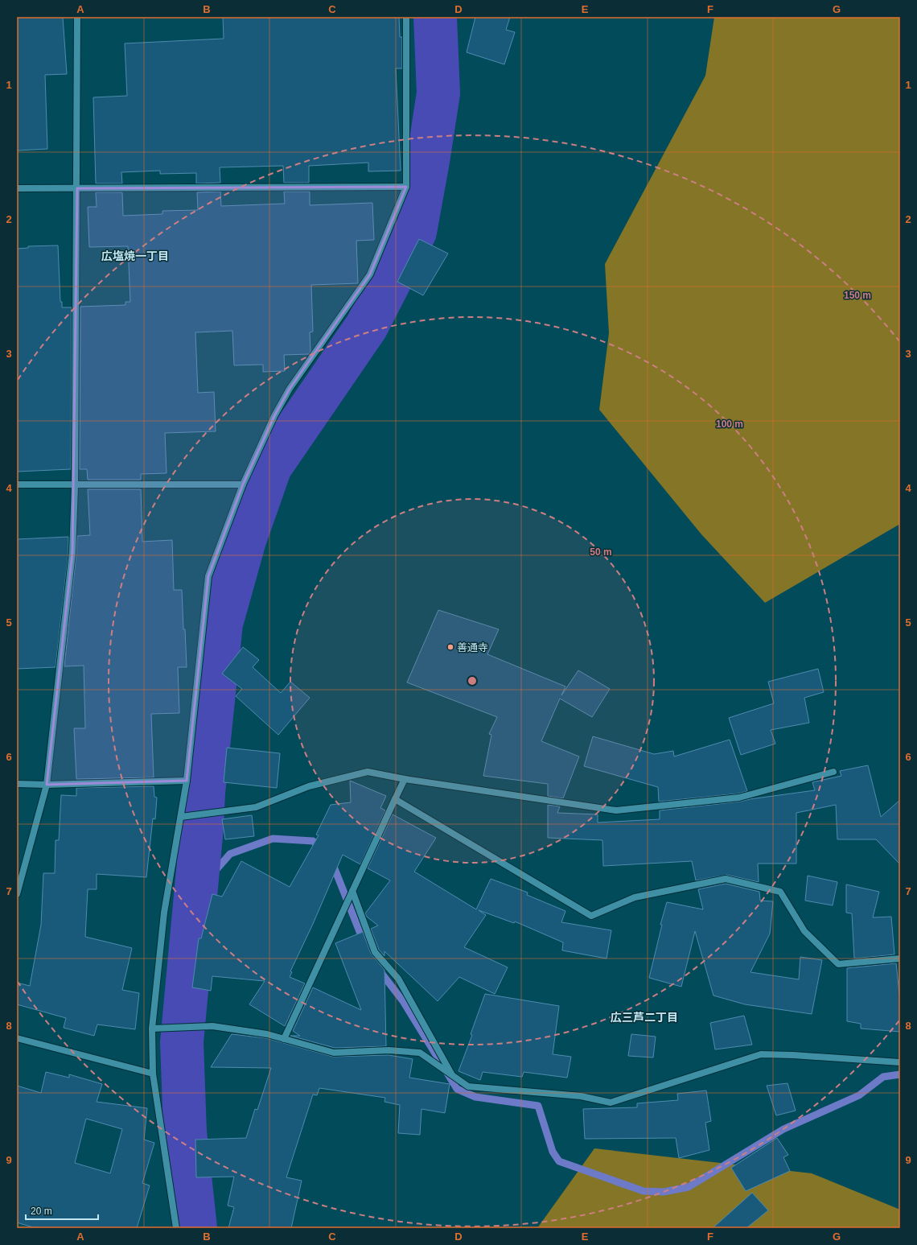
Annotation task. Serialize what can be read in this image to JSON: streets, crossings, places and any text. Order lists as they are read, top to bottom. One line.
{"districts":["広塩焼一丁目","広三芦二丁目"],"places":["善通寺"],"scale_bar":"20 m","grid":{"columns":["A","B","C","D","E","F","G"],"rows":["1","2","3","4","5","6","7","8","9"]},"rings":["150 m","100 m","50 m"]}
